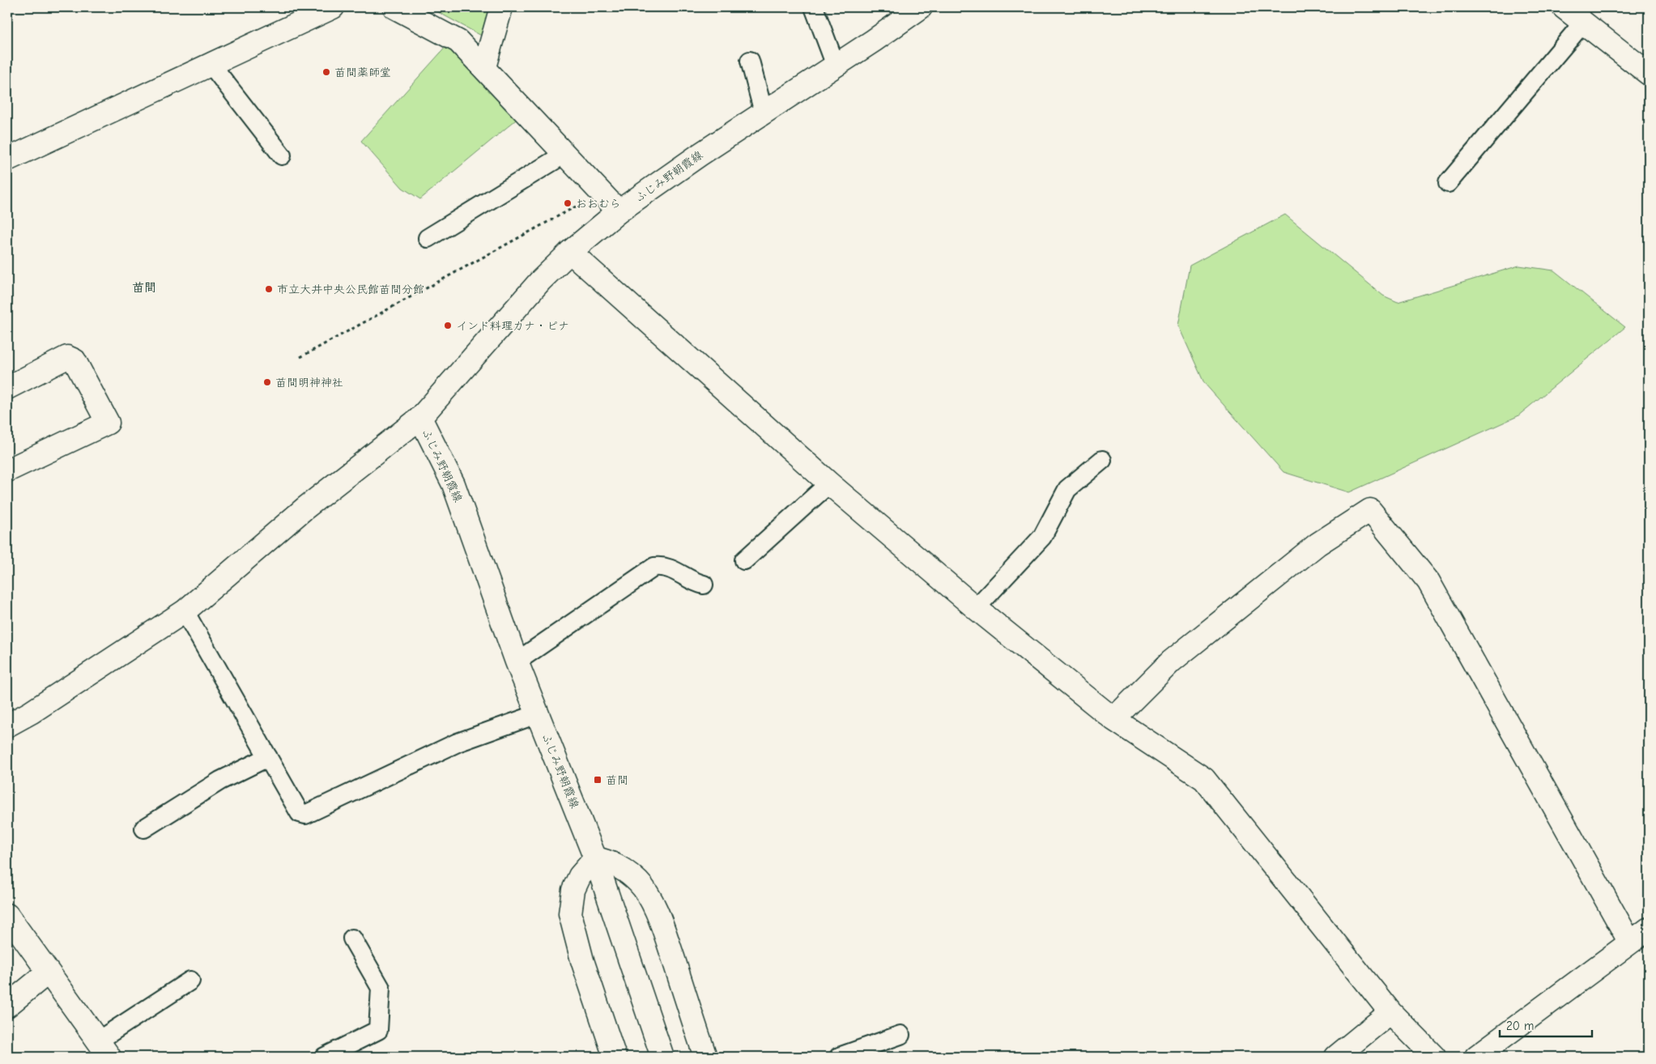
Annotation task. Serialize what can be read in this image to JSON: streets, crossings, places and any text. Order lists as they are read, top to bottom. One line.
{"streets":{"street":["ふじみ野朝霞線"]},"districts":["苗間"],"places":{"other":["苗間薬師堂","おおむら","市立大井中央公民館苗間分館","インド料理カナ・ピナ","苗間明神神社"],"transit":["苗間"]},"scale_bar":"20 m"}
